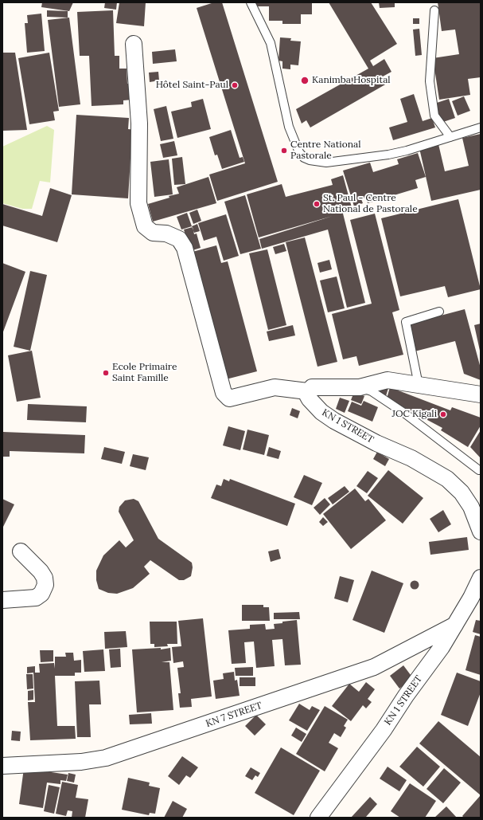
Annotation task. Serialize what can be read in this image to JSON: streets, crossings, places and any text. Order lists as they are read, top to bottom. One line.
{"streets":{"street":["KN 1 STREET","KN 7 STREET"]},"crossings":[["KN 1 STREET","KN 7 STREET"]],"places":["Kanimba Hospital","Hôtel Saint-Paul","Centre National Pastorale","St. Paul - Centre National de Pastorale","Ecole Primaire Saint Famille","JOC Kigali"]}
